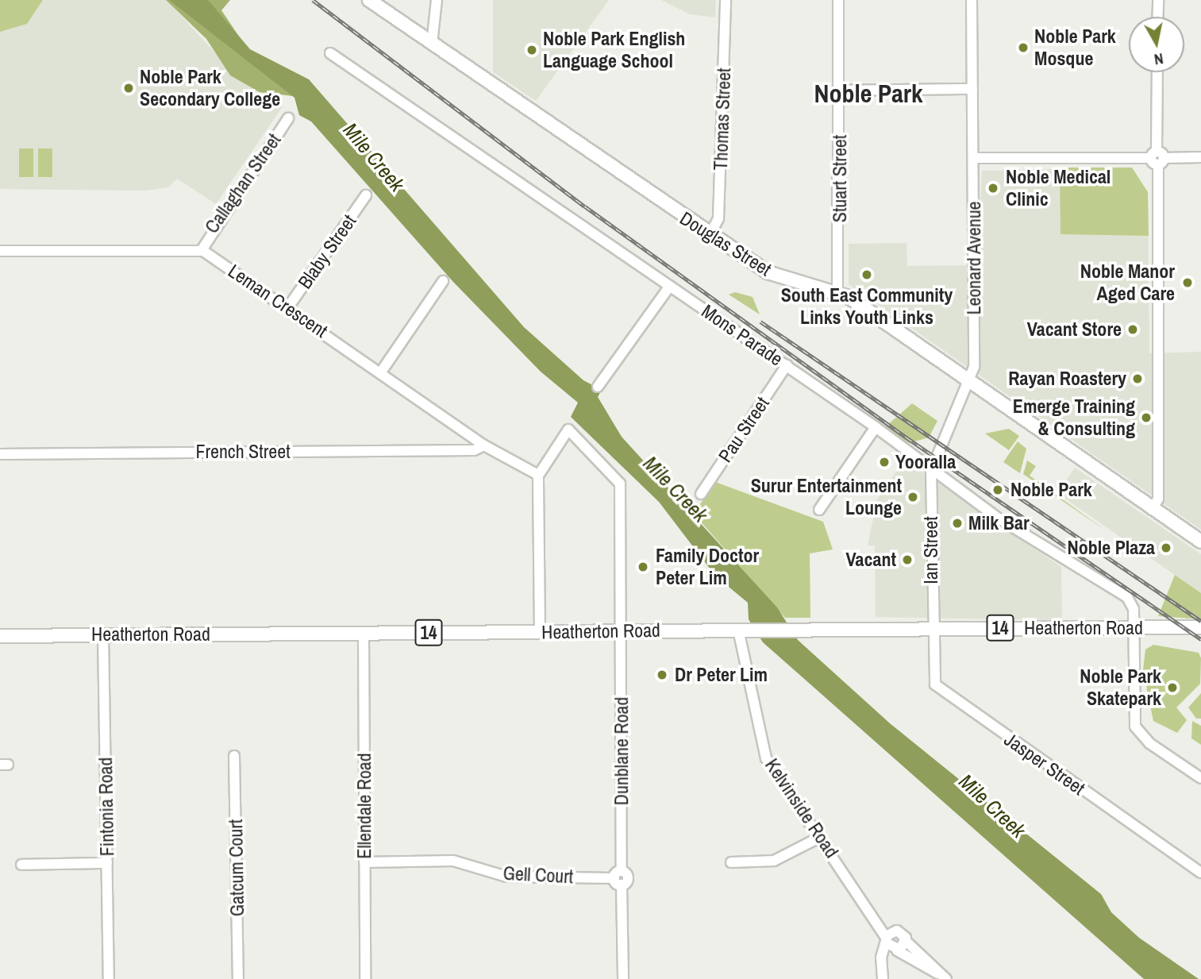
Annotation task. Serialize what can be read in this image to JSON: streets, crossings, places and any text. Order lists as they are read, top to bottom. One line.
{"streets":{"main road":["Douglas Street","14","Heatherton Road"],"street":["Thomas Street","Stuart Street","Callaghan Street","Blaby Street","Leonard Avenue","Leman Crescent","Mons Parade","Pau Street","French Street","Ian Street","Dunblane Road","Jasper Street","Ellendale Road","Fintonia Road","Kelvinside Road","Gatcum Court","Gell Court"]},"crossings":[["Thomas Street","Douglas Street"],["Stuart Street","Douglas Street"],["Callaghan Street","Leman Crescent"],["Douglas Street","Leonard Avenue"],["Blaby Street","Leman Crescent"],["Leonard Avenue","Mons Parade"],["Leonard Avenue","Ian Street"],["Leman Crescent","French Street"],["Mons Parade","Pau Street"],["Mons Parade","Ian Street"],["Mons Parade","Heatherton Road"],["Ian Street","Heatherton Road"],["Ian Street","Jasper Street"],["Heatherton Road","Dunblane Road"],["Heatherton Road","Jasper Street"],["Heatherton Road","Ellendale Road"],["Heatherton Road","Fintonia Road"],["Heatherton Road","Kelvinside Road"],["Dunblane Road","Gell Court"],["Ellendale Road","Gell Court"]],"districts":["Noble Park"],"water":["Mile Creek"],"places":["Noble Park Mosque","Noble Park English Language School","Noble Park Secondary College","Noble Medical Clinic","South East Community Links Youth Links","Noble Manor Aged Care","Vacant Store","Rayan Roastery","Emerge Training & Consulting","Yooralla","Noble Park","Surur Entertainment Lounge","Milk Bar","Noble Plaza","Vacant","Family Doctor Peter Lim","Dr Peter Lim","Noble Park Skatepark"],"north":"bottom"}
